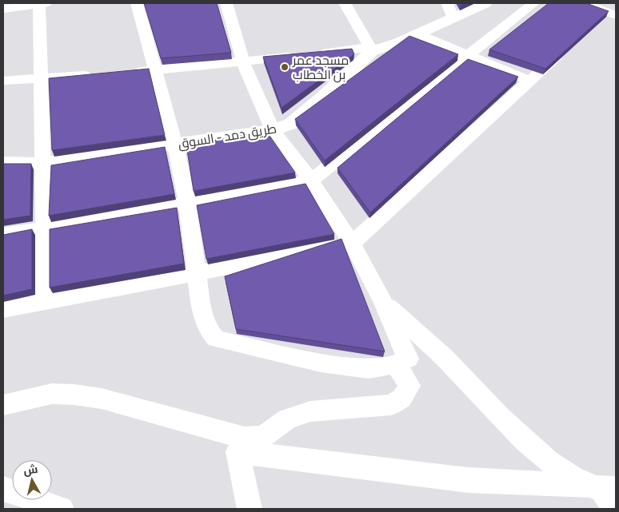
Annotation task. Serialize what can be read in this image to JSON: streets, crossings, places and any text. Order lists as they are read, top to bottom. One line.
{"streets":{"main road":["طريق دمد - السوق"]},"places":["مسجد عمر بن الخطاب"],"north":"top"}
